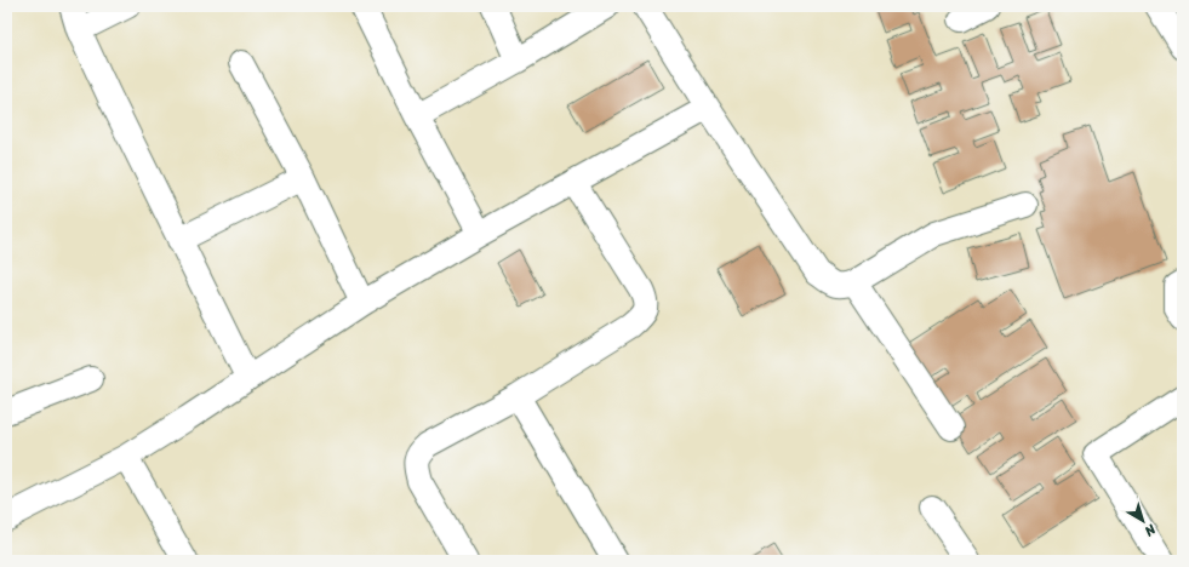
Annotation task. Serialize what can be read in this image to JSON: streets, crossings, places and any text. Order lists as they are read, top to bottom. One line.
{"north":"bottom right"}
